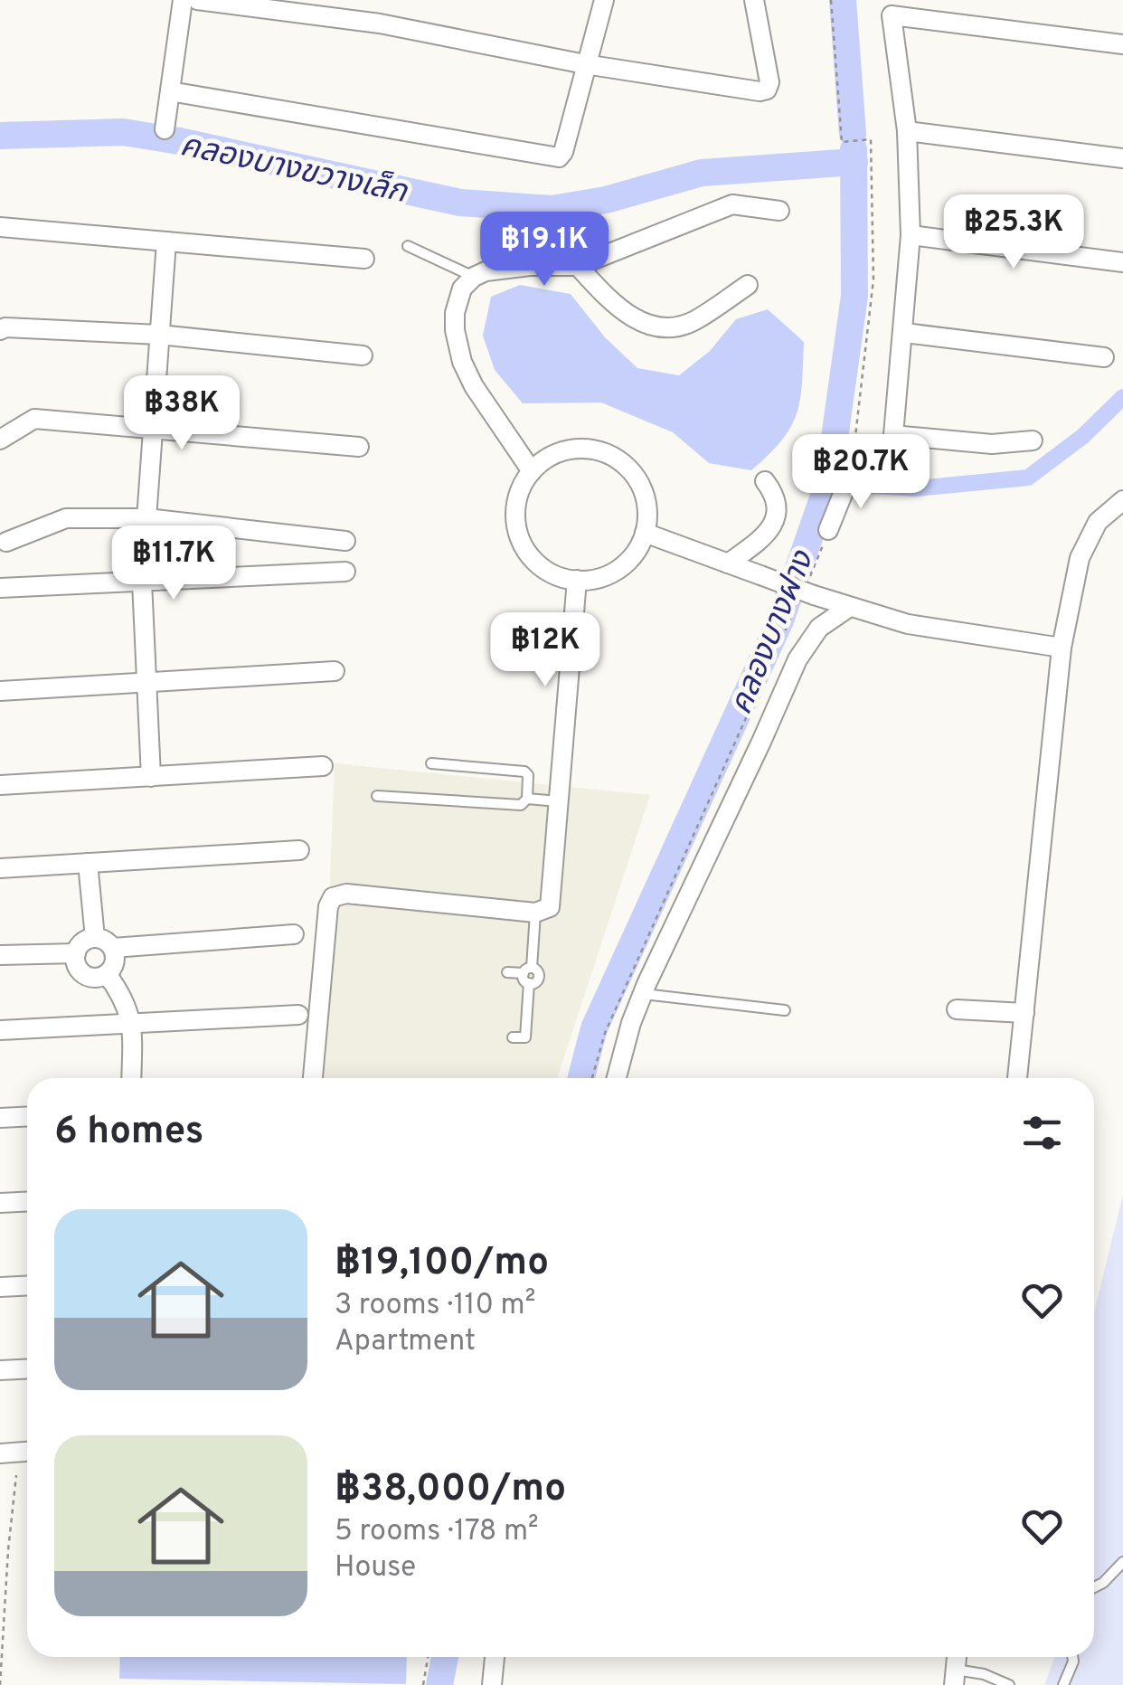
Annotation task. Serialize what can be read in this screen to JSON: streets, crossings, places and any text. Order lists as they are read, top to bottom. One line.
{"water":["คลองบางขวางเล็ก","คลองบางฝาง"],"page":{"price":["฿25.3K","฿19.1K","฿38K","฿20.7K","฿11.7K","฿12K"],"heading":"6 homes","list":[{"name":"฿19,100/mo","note":"3 rooms · 110 m² · Apartment"},{"name":"฿38,000/mo","note":"5 rooms · 178 m² · House"}]}}
